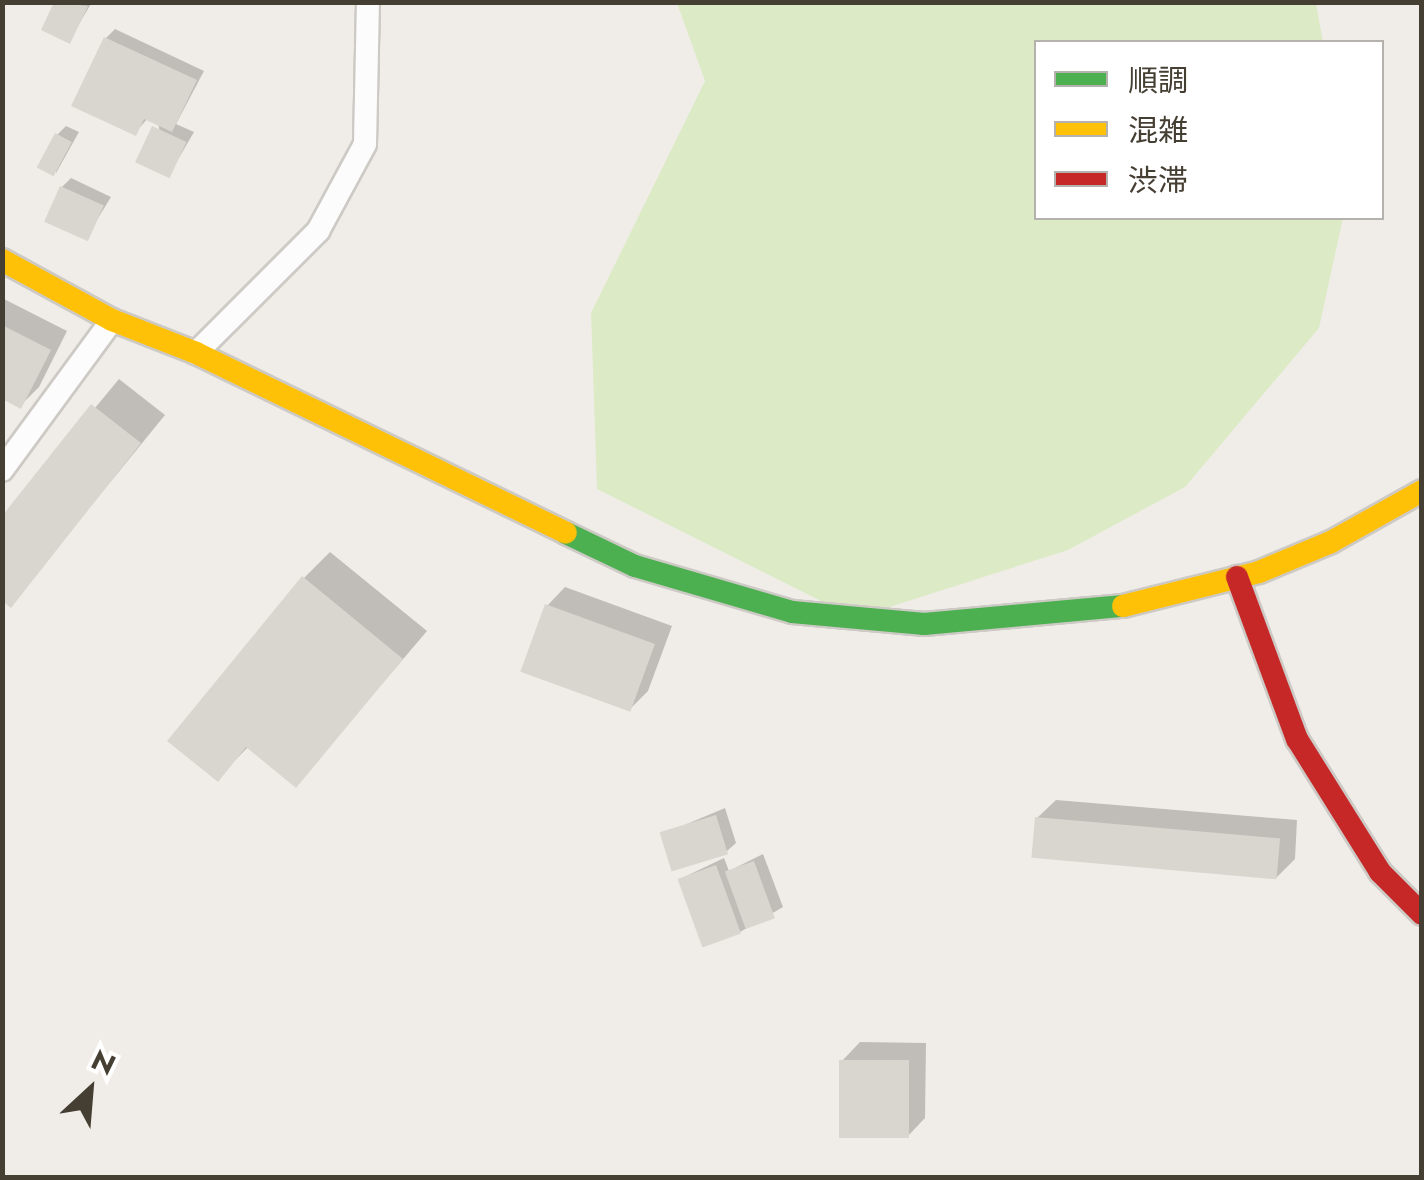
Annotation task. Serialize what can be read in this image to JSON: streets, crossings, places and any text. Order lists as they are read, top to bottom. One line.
{"legend":["順調","混雑","渋滞"],"north":"top right"}
